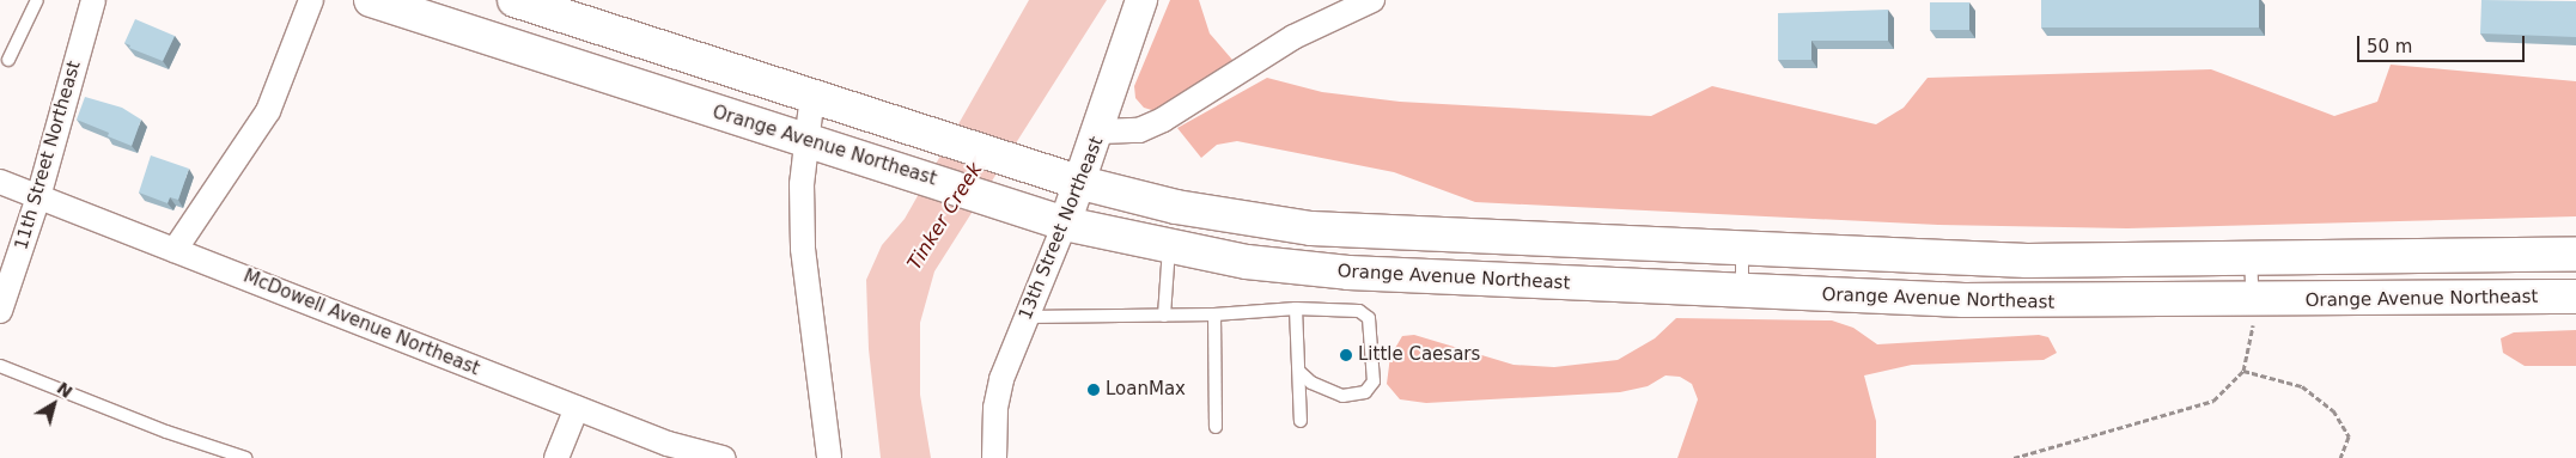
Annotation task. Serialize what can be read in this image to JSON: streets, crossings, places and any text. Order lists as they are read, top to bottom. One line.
{"streets":{"highway":["Orange Avenue Northeast"],"street":["11th Street Northeast","13th Street Northeast","McDowell Avenue Northeast"]},"crossings":[["Orange Avenue Northeast","13th Street Northeast"],["11th Street Northeast","McDowell Avenue Northeast"]],"water":["Tinker Creek"],"places":["Little Caesars","LoanMax"],"scale_bar":"50 m","north":"top right"}
